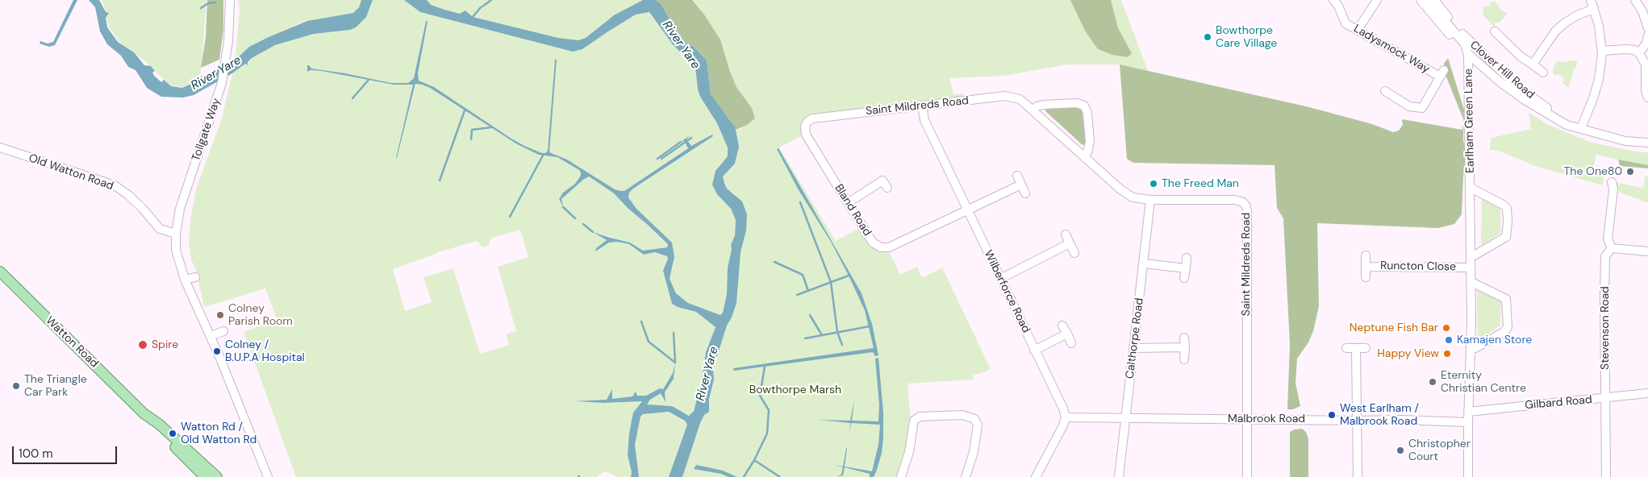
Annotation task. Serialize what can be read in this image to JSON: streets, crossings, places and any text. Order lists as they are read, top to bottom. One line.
{"streets":{"main road":["Watton Road"],"street":["Ladysmock Way","Clover Hill Road","Saint Mildreds Road","Earlham Green Lane","Tollgate Way","Old Watton Road","Bland Road","Runcton Close","Wilberforce Road","Stevenson Road","Calthorpe Road","Gilbard Road","Malbrook Road"]},"crossings":[["Clover Hill Road","Earlham Green Lane"],["Saint Mildreds Road","Bland Road"],["Saint Mildreds Road","Wilberforce Road"],["Saint Mildreds Road","Calthorpe Road"],["Saint Mildreds Road","Malbrook Road"],["Earlham Green Lane","Runcton Close"],["Earlham Green Lane","Gilbard Road"],["Earlham Green Lane","Malbrook Road"],["Tollgate Way","Old Watton Road"],["Bland Road","Wilberforce Road"],["Wilberforce Road","Malbrook Road"],["Stevenson Road","Gilbard Road"],["Calthorpe Road","Malbrook Road"]],"water":["River Yare"],"parks":["Bowthorpe Marsh"],"places":["Bowthorpe Care Village","The One80","The Freed Man","Colney Parish Room","Neptune Fish Bar","Kamajen Store","Spire","Colney / B.U.P.A Hospital","Happy View","Eternity Christian Centre","The Triangle Car Park","West Earlham / Malbrook Road","Watton Rd / Old Watton Rd","Christopher Court"],"scale_bar":"100 m"}
